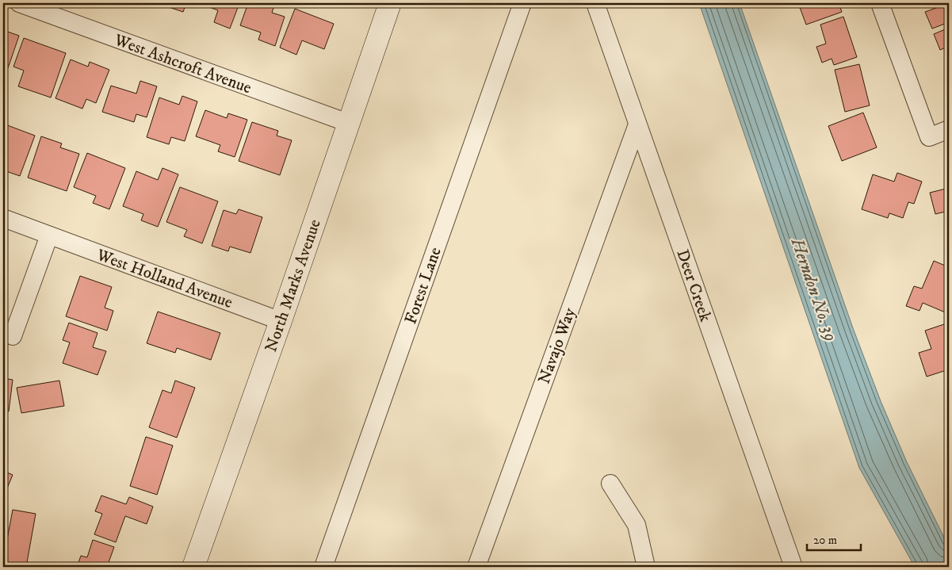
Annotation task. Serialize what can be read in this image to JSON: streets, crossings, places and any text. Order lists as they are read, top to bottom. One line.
{"streets":{"main road":["North Marks Avenue"],"street":["West Ashcroft Avenue","West Holland Avenue","Forest Lane","Deer Creek","Navajo Way"]},"crossings":[["West Ashcroft Avenue","North Marks Avenue"],["West Holland Avenue","North Marks Avenue"],["Deer Creek","Navajo Way"]],"water":["Herndon No. 39"],"scale_bar":"20 m"}
